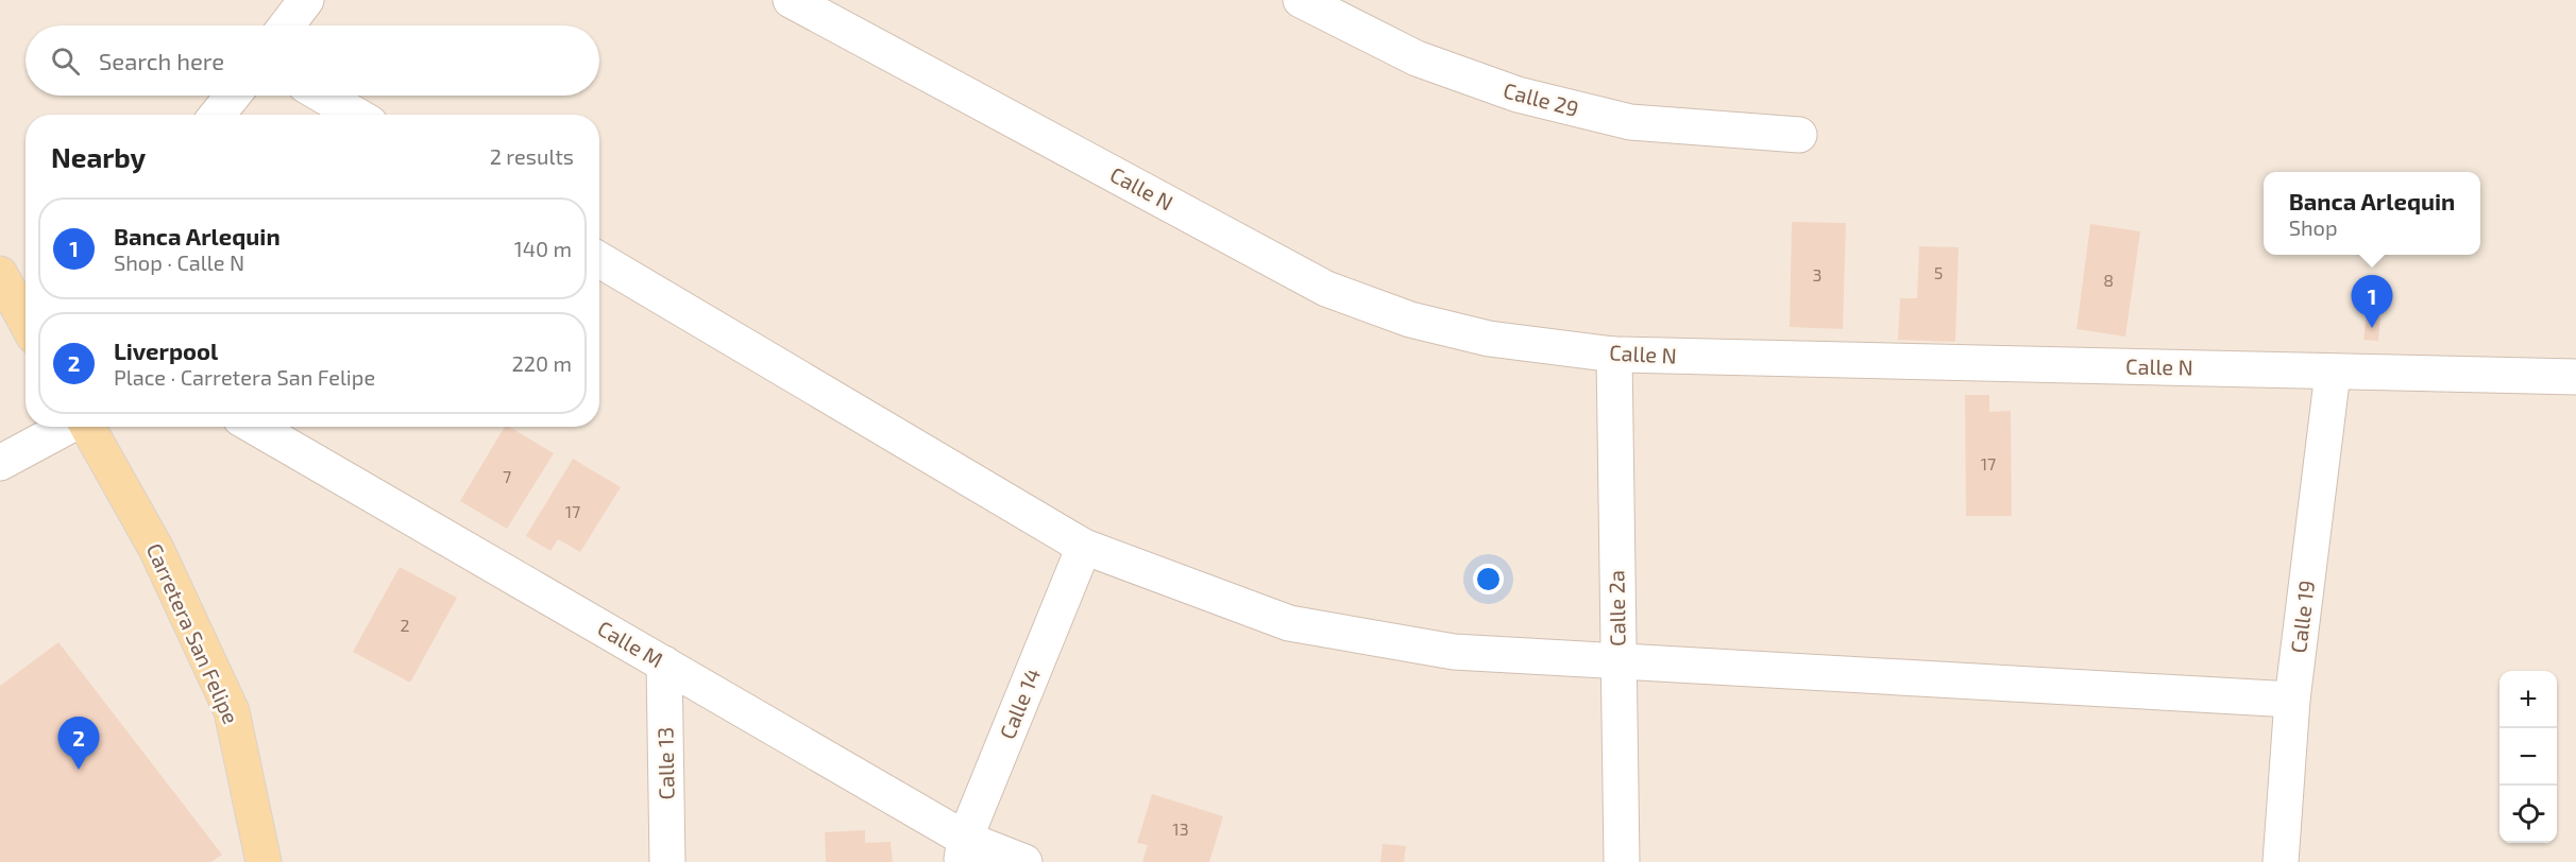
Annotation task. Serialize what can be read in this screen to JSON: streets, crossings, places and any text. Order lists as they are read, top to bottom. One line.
{"streets":{"main road":["Carretera San Felipe"],"street":["Calle 29","Calle N","Calle 2a","Calle 19","Calle M","Calle 14","Calle 13"]},"crossings":[["Calle N","Calle 2a"],["Calle N","Calle 19"],["Calle M","Calle 14"],["Calle M","Calle 13"]],"house_numbers":["5","3","8","17","7","17","2","13"],"page":{"search":"Search here","heading":["Nearby","2 results"],"popup":["Banca Arlequin","Shop"],"list":[{"mark":"1","name":"Banca Arlequin","note":"Shop · Calle N","value":"140 m"},{"mark":"2","name":"Liverpool","note":"Place · Carretera San Felipe","value":"220 m"}],"pins":["1","2"],"map_buttons":["+","−"]}}
